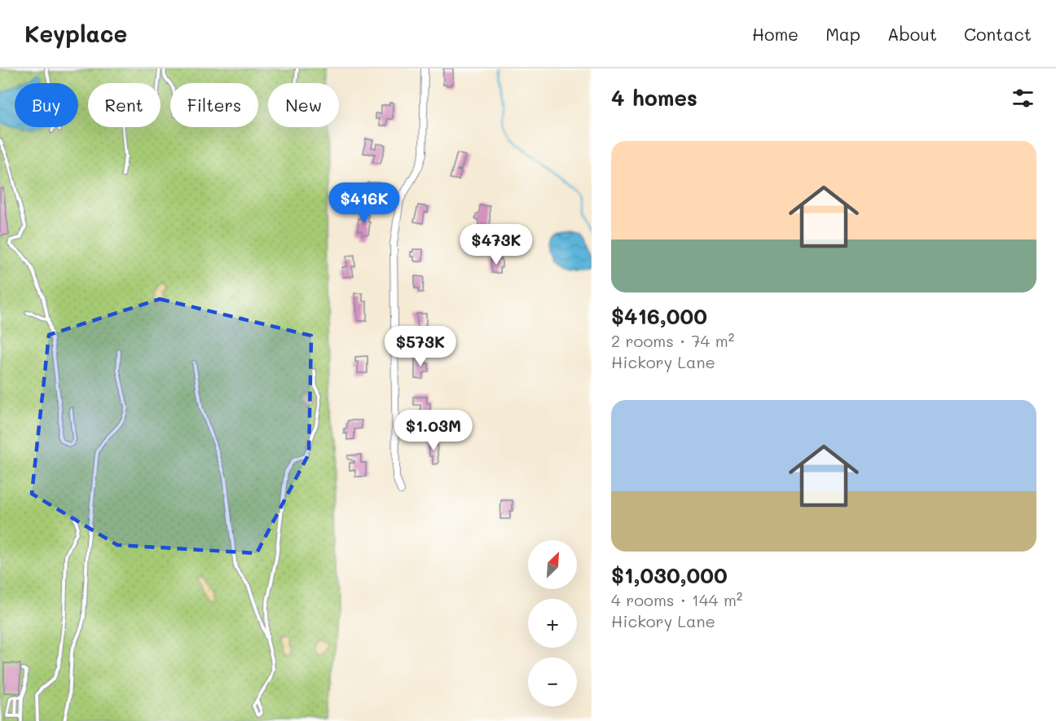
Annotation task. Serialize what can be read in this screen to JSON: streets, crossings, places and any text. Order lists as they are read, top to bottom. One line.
{"north":"top right","page":{"header":"Keyplace","nav":["Home","Map","About","Contact"],"heading":"4 homes","chip":["Buy","Rent","Filters","New"],"list":[{"name":"$416,000","note":"2 rooms · 74 m² · Hickory Lane"},{"name":"$1,030,000","note":"4 rooms · 144 m² · Hickory Lane"}],"price":["$416K","$473K","$573K","$1.03M"],"map_buttons":["+","−"]}}
